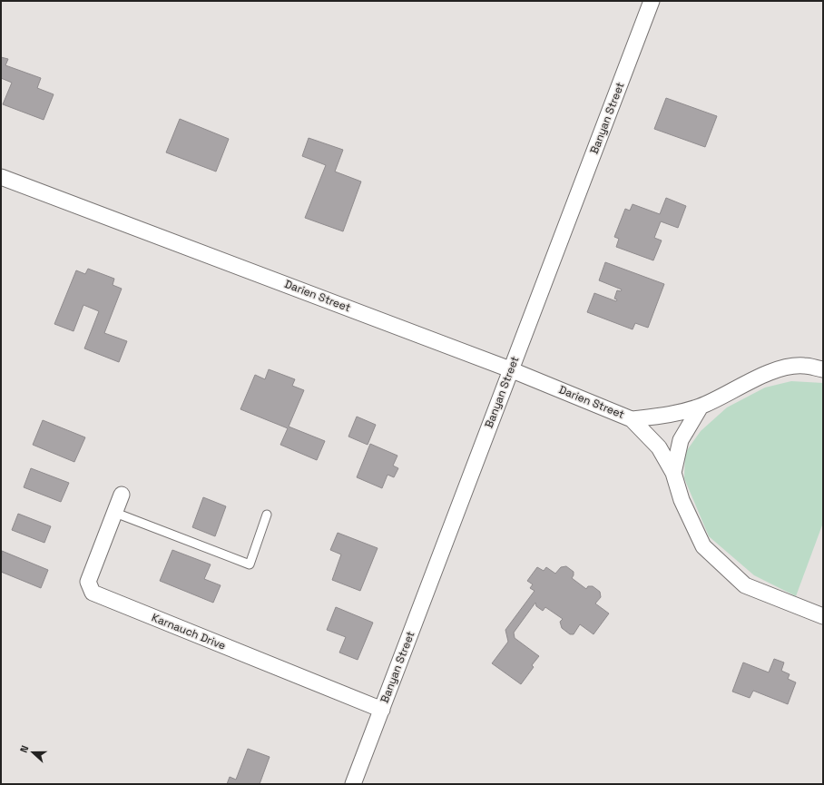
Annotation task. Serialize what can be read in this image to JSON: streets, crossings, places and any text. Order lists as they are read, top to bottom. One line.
{"streets":{"street":["Banyan Street","Darien Street","Karnauch Drive"]},"crossings":[["Banyan Street","Darien Street"],["Banyan Street","Karnauch Drive"]],"north":"left"}
